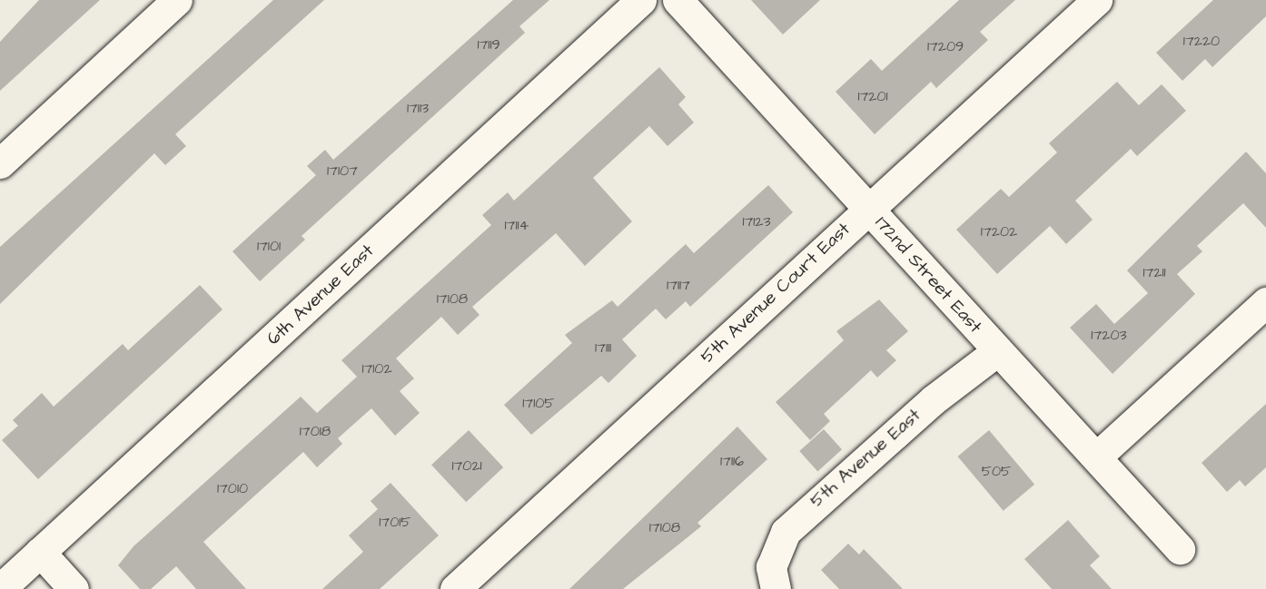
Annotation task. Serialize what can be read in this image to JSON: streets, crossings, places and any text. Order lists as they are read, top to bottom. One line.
{"streets":{"street":["172nd Street East","5th Avenue Court East","6th Avenue East","5th Avenue East"]},"crossings":[["172nd Street East","5th Avenue Court East"],["172nd Street East","5th Avenue East"]],"house_numbers":["17220","17119","17209","17201","17113","17107","17123","17114","17202","17101","17211","17117","17108","17203","17111","17102","17105","17018","17116","17021","505","17010","17015","17108"]}
